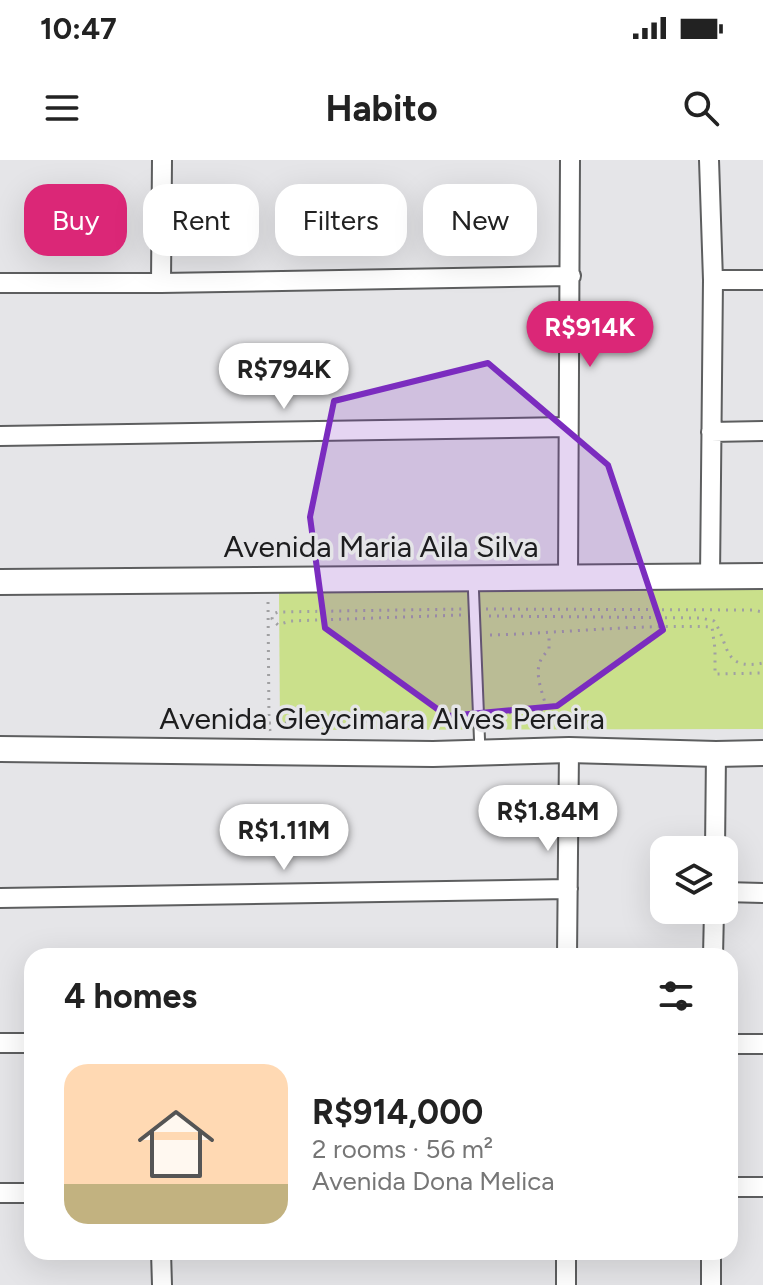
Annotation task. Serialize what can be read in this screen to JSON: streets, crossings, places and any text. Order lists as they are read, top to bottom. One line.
{"streets":{"street":["Avenida Maria Aila Silva","Avenida Gleycimara Alves Pereira"]},"page":{"status":"10:47","header":"Habito","chip":["Buy","Rent","Filters","New"],"price":["R$914K","R$794K","R$1.84M","R$1.11M"],"heading":"4 homes","list":[{"name":"R$914,000","note":"2 rooms · 56 m² · Avenida Dona Melica"}]}}
